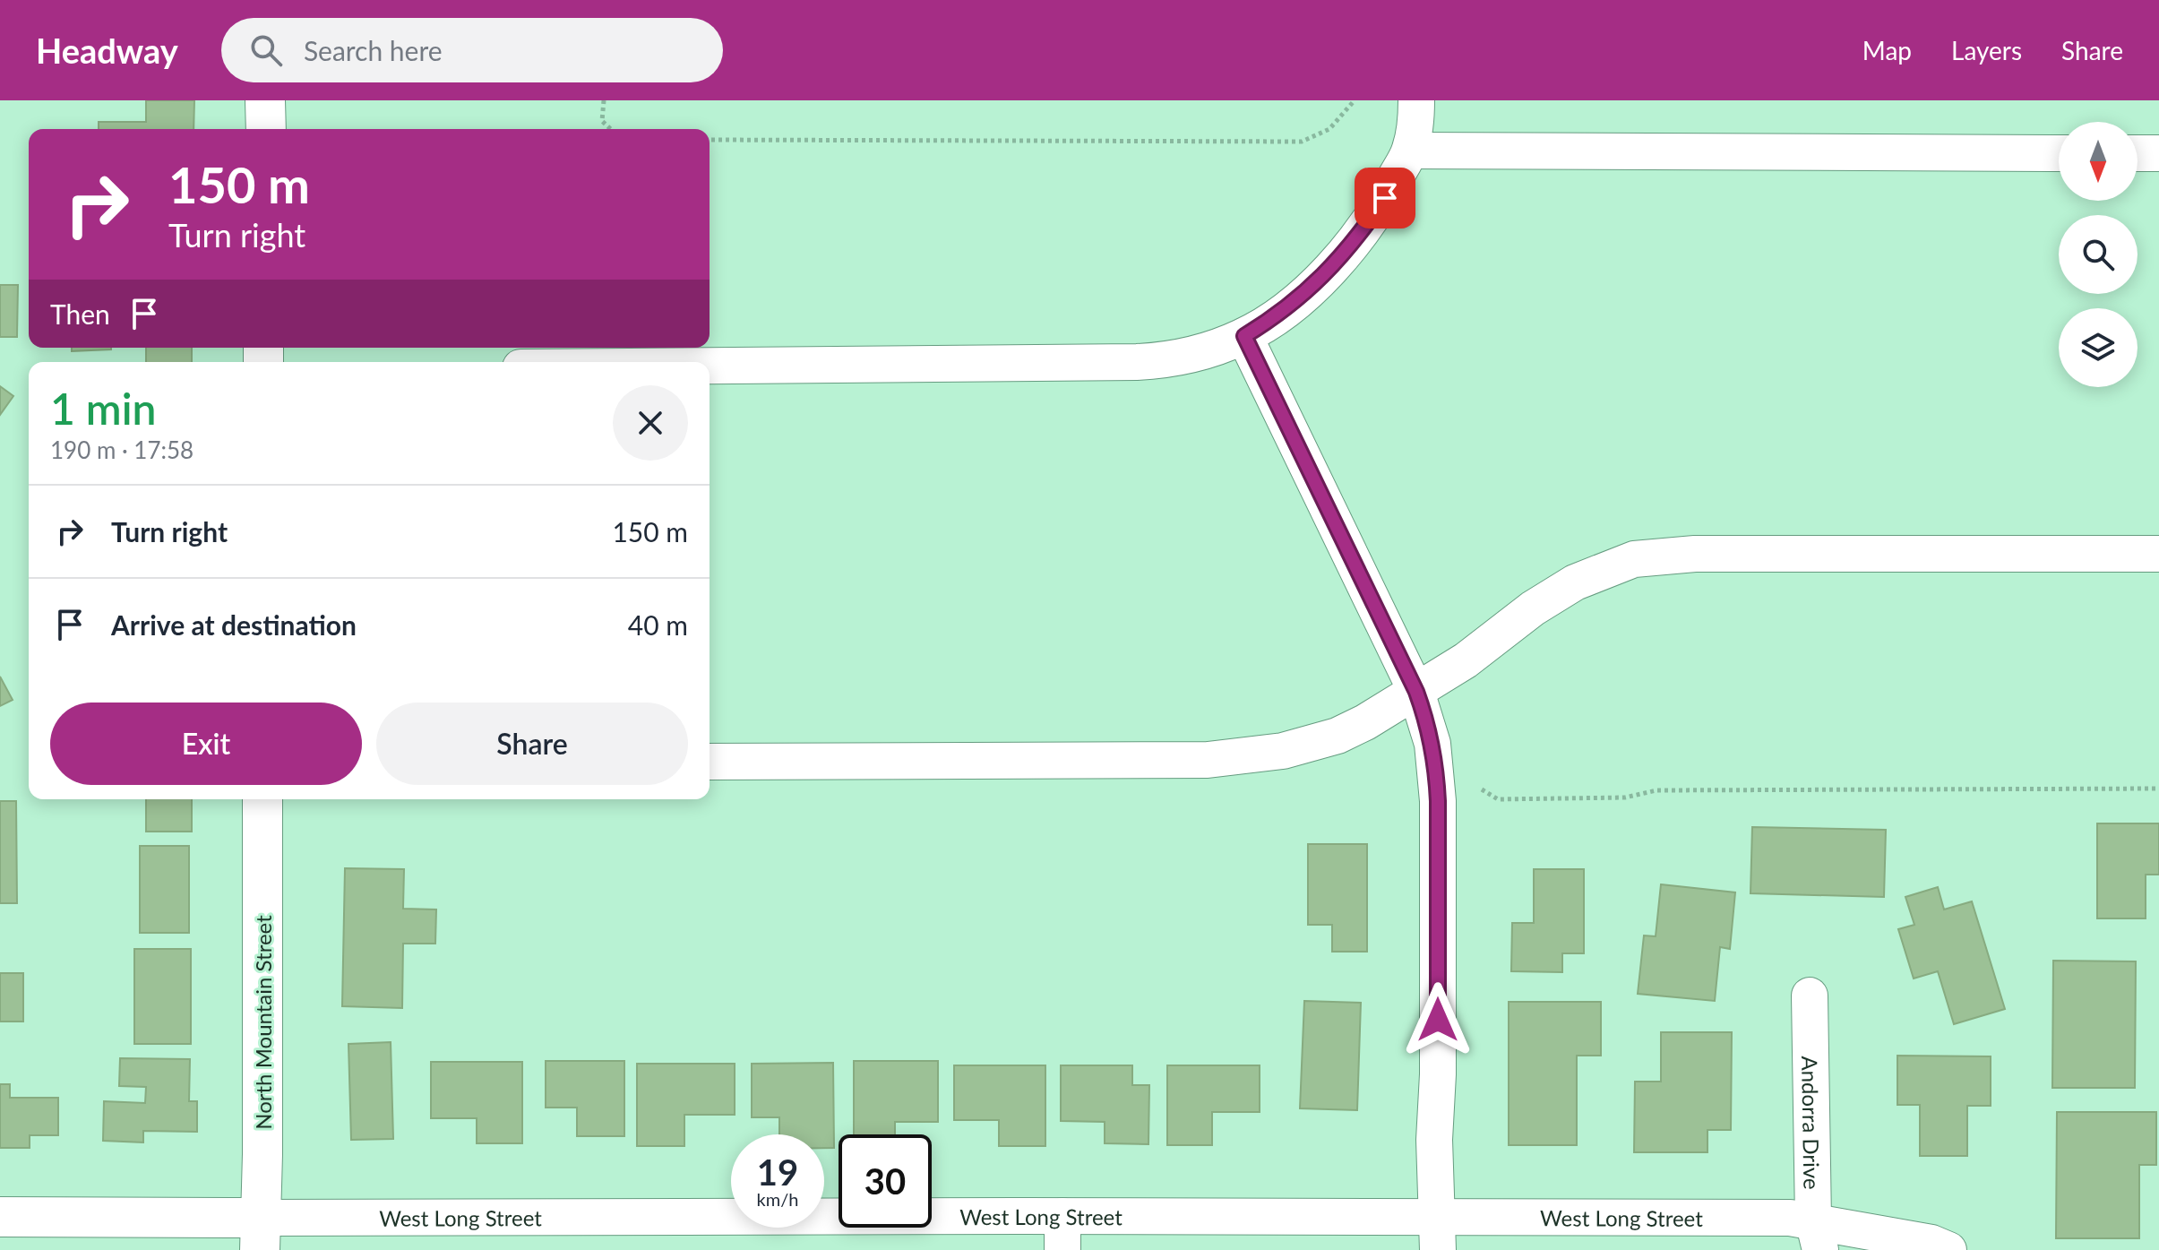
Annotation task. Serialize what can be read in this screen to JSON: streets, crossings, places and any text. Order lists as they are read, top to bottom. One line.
{"streets":{"street":["North Mountain Street","Andorra Drive","West Long Street"]},"crossings":[["North Mountain Street","West Long Street"],["Andorra Drive","West Long Street"]],"north":"bottom","page":{"header":"Headway","search":"Search here","nav":["Map","Layers","Share"],"turn":["150 m","Turn right"],"then":"Then","heading":["1 min","190 m · 17:58"],"list":[{"name":"Turn right","value":"150 m"},{"name":"Arrive at destination","value":"40 m"}],"buttons":["Exit","Share"],"speed":"19 km/h","limit":"30"}}
